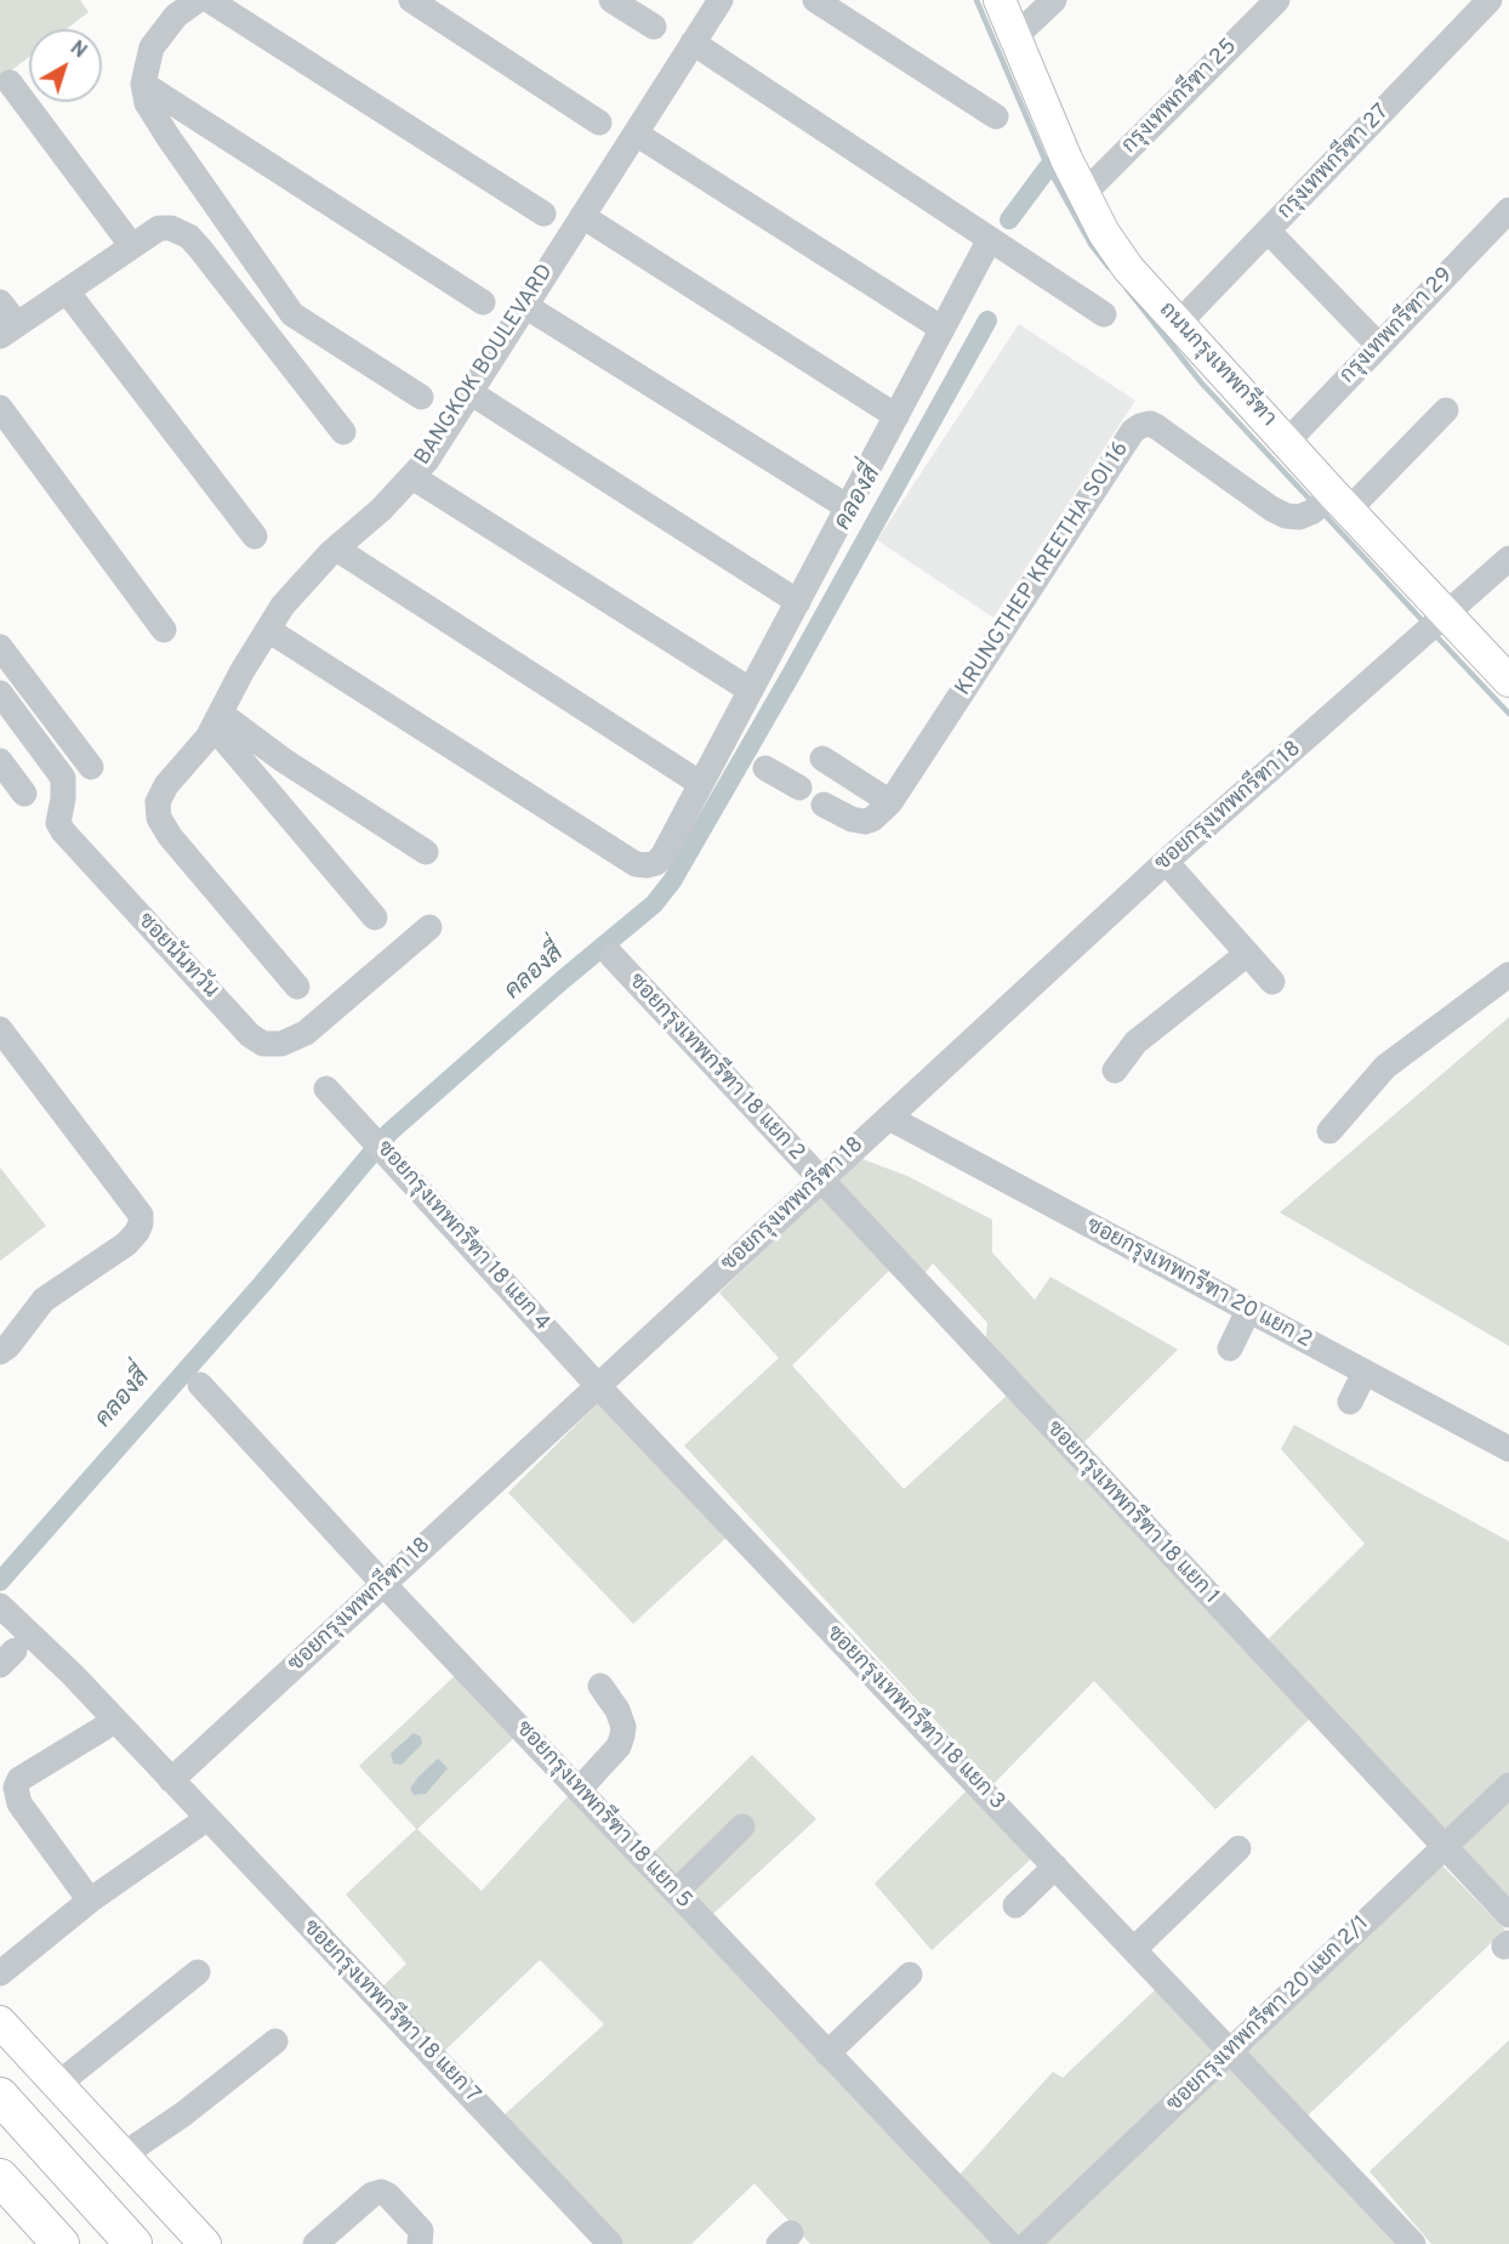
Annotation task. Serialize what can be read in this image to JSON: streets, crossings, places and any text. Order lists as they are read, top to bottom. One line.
{"streets":{"main road":["ถนนกรุงเทพกรีฑา"],"street":["กรุงเทพกรีฑา 25","กรุงเทพกรีฑา 27","กรุงเทพกรีฑา 29","BANGKOK BOULEVARD","KRUNGTHEP KREETHA SOI 16","ซอยกรุงเทพกรีฑา 18","ซอยนันทวัน","ซอยกรุงเทพกรีฑา 18 แยก 2","ซอยกรุงเทพกรีฑา 18 แยก 4","ซอยกรุงเทพกรีฑา 20 แยก 2","ซอยกรุงเทพกรีฑา 18 แยก 1","ซอยกรุงเทพกรีฑา 18 แยก 3","ซอยกรุงเทพกรีฑา 18 แยก 5","ซอยกรุงเทพกรีฑา 18 แยก 7","ซอยกรุงเทพกรีฑา 20 แยก 2/1"]},"crossings":[["กรุงเทพกรีฑา 25","ถนนกรุงเทพกรีฑา"],["กรุงเทพกรีฑา 27","ถนนกรุงเทพกรีฑา"],["กรุงเทพกรีฑา 29","ถนนกรุงเทพกรีฑา"],["ถนนกรุงเทพกรีฑา","KRUNGTHEP KREETHA SOI 16"],["ถนนกรุงเทพกรีฑา","ซอยกรุงเทพกรีฑา 18"],["ซอยกรุงเทพกรีฑา 18","ซอยกรุงเทพกรีฑา 18 แยก 2"],["ซอยกรุงเทพกรีฑา 18","ซอยกรุงเทพกรีฑา 18 แยก 4"],["ซอยกรุงเทพกรีฑา 18","ซอยกรุงเทพกรีฑา 20 แยก 2"],["ซอยกรุงเทพกรีฑา 18","ซอยกรุงเทพกรีฑา 18 แยก 1"],["ซอยกรุงเทพกรีฑา 18","ซอยกรุงเทพกรีฑา 18 แยก 3"],["ซอยกรุงเทพกรีฑา 18","ซอยกรุงเทพกรีฑา 18 แยก 5"],["ซอยกรุงเทพกรีฑา 18","ซอยกรุงเทพกรีฑา 18 แยก 7"],["ซอยกรุงเทพกรีฑา 18 แยก 2","ซอยกรุงเทพกรีฑา 18 แยก 1"],["ซอยกรุงเทพกรีฑา 18 แยก 4","ซอยกรุงเทพกรีฑา 18 แยก 3"],["ซอยกรุงเทพกรีฑา 18 แยก 1","ซอยกรุงเทพกรีฑา 20 แยก 2/1"],["ซอยกรุงเทพกรีฑา 18 แยก 3","ซอยกรุงเทพกรีฑา 20 แยก 2/1"]],"water":["คลองสี่"],"north":"top right"}
